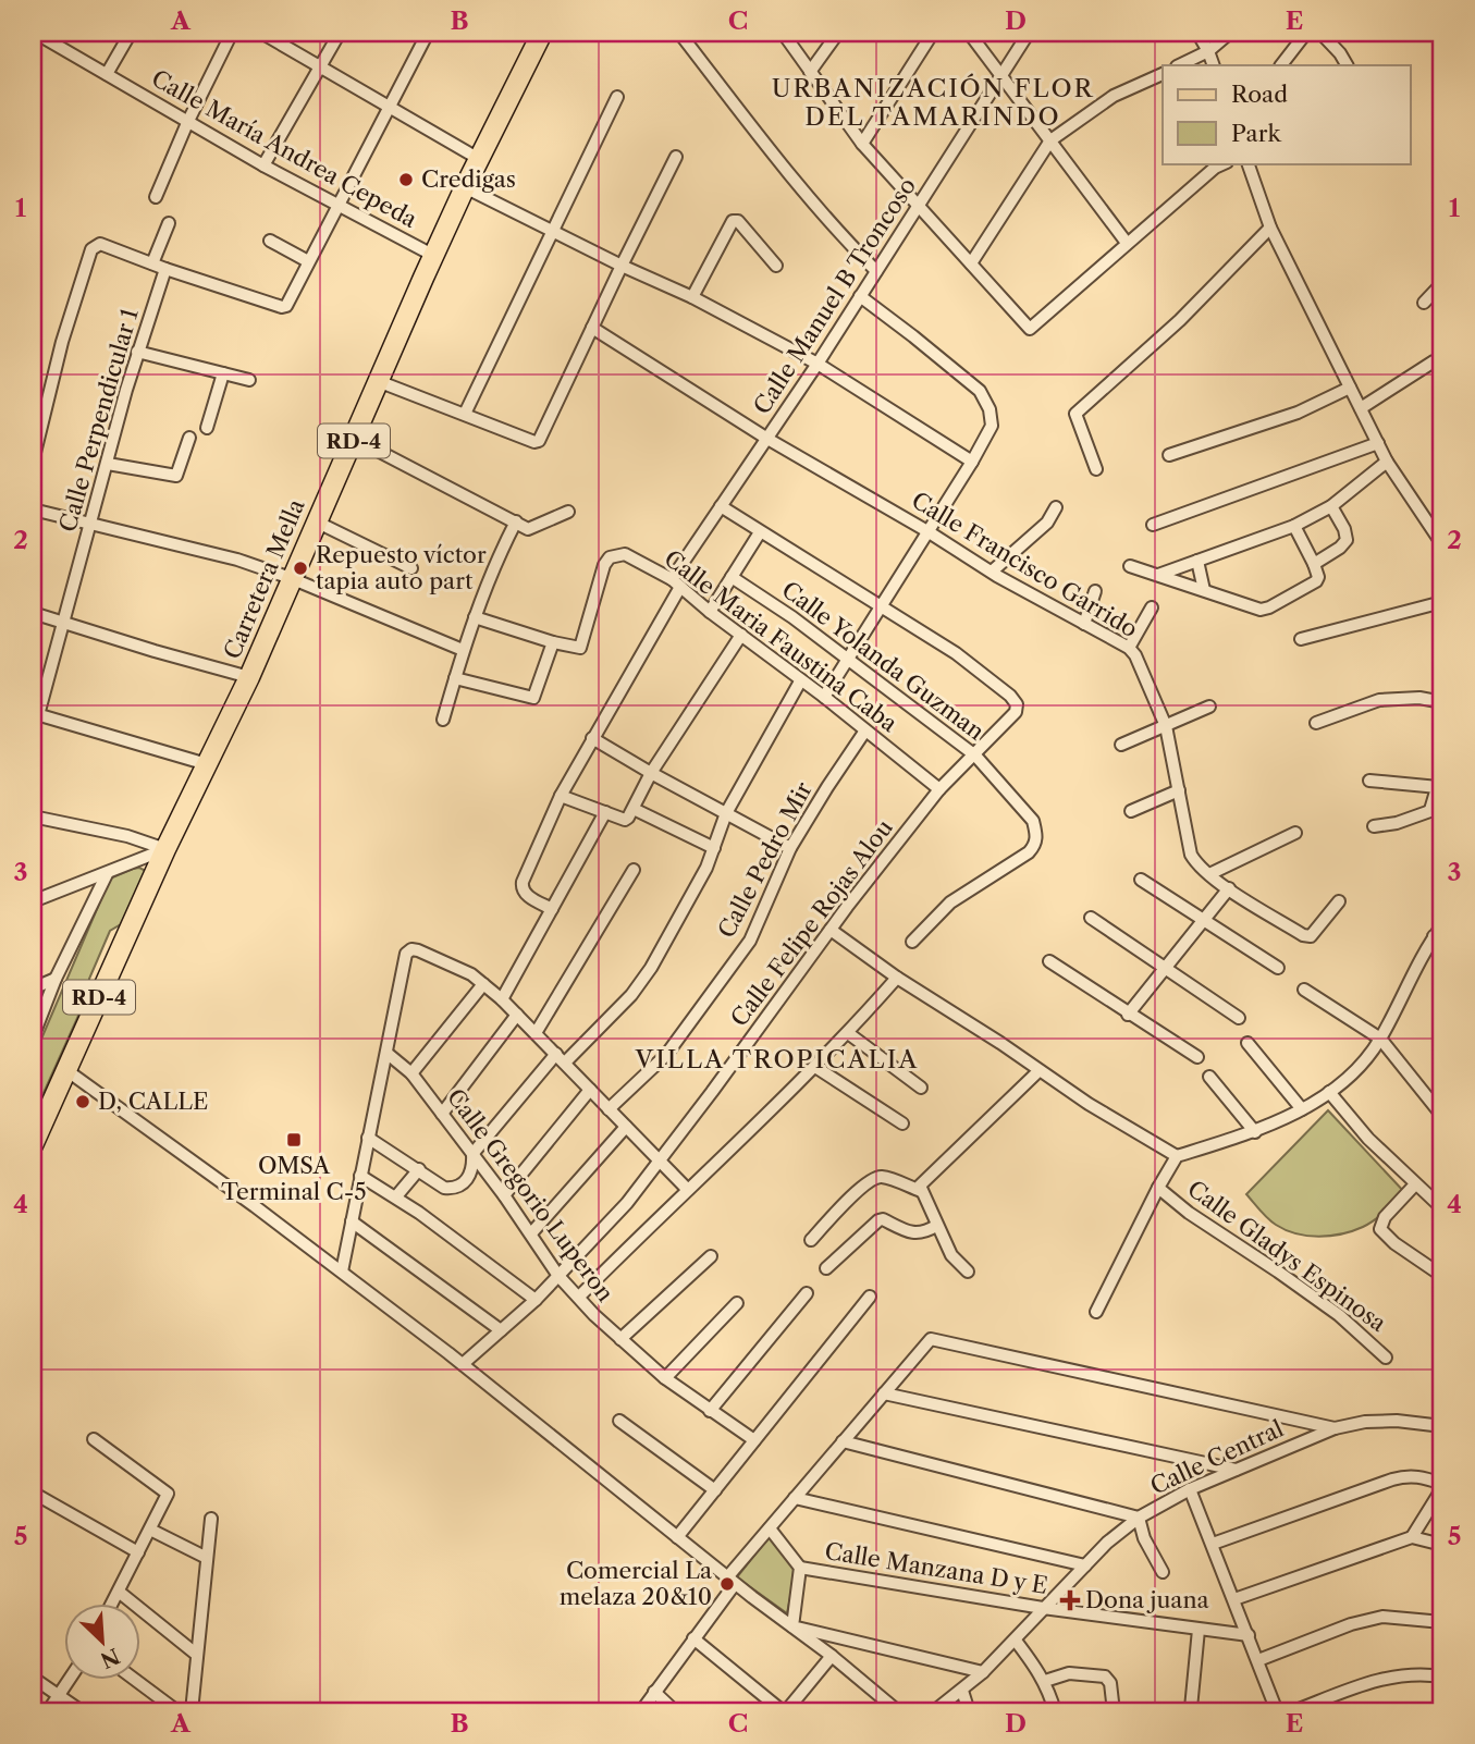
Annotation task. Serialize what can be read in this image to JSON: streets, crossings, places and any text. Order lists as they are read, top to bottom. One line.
{"streets":{"main road":["RD-4","Carretera Mella"],"street":["Calle María Andrea Cepeda","Calle Manuel B Troncoso","Calle Perpendicular 1","Calle Francisco Garrido","Calle Maria Faustina Caba","Calle Yolanda Guzman","Calle Pedro Mir","Calle Felipe Rojas Alou","Calle Gregorio Luperon","Calle Gladys Espinosa","Calle Central","Calle Manzana D y E"]},"crossings":[["Calle María Andrea Cepeda","Carretera Mella"],["Calle Manuel B Troncoso","Calle Francisco Garrido"],["Calle Manuel B Troncoso","Calle Maria Faustina Caba"],["Calle Maria Faustina Caba","Calle Pedro Mir"],["Calle Maria Faustina Caba","Calle Felipe Rojas Alou"],["Calle Yolanda Guzman","Calle Felipe Rojas Alou"],["Calle Felipe Rojas Alou","Calle Gregorio Luperon"],["Calle Central","Calle Manzana D y E"]],"districts":["URBANIZACIÓN FLOR DEL TAMARINDO","VILLA TROPICALIA"],"places":{"other":["Credigas","Repuesto víctor tapia auto part","D, CALLE","Comercial La melaza 20&10"],"transit":["OMSA Terminal C-5"],"health":["Dona juana"]},"legend":["Road","Park"],"north":"bottom right","grid":{"columns":["A","B","C","D","E"],"rows":["1","2","3","4","5"]}}
